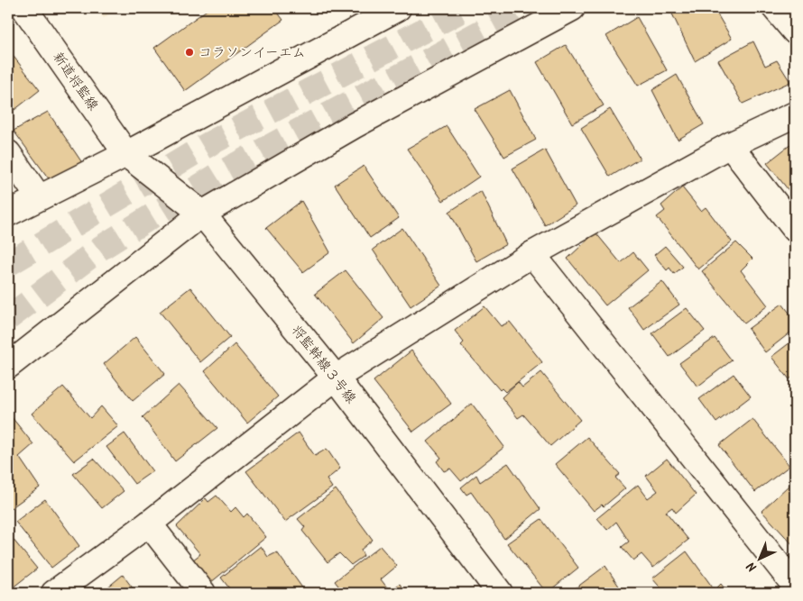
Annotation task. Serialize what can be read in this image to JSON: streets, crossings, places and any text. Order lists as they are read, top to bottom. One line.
{"streets":{"street":["新道将監線","将監幹線３号線"]},"crossings":[["新道将監線","将監幹線３号線"]],"places":["コラソンイーエム"],"north":"bottom left"}
